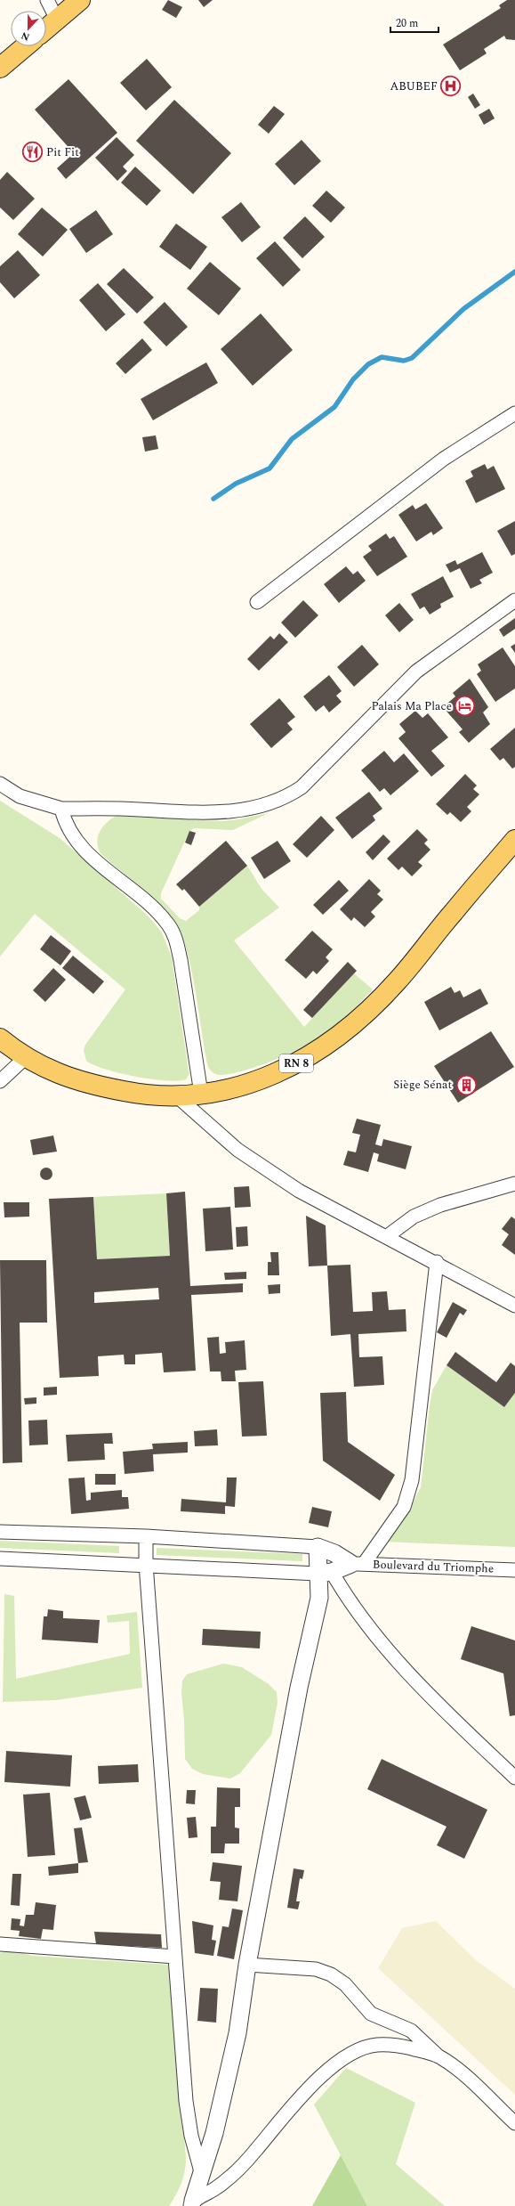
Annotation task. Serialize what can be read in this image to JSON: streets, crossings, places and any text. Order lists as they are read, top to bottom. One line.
{"streets":{"main road":["RN 8"],"street":["Boulevard du Triomphe"]},"places":{"hospital":["ABUBEF"],"restaurant":["Pit Fit"],"hotel":["Palais Ma Place"],"building":["Siège Sénat"]},"scale_bar":"20 m","north":"bottom"}
